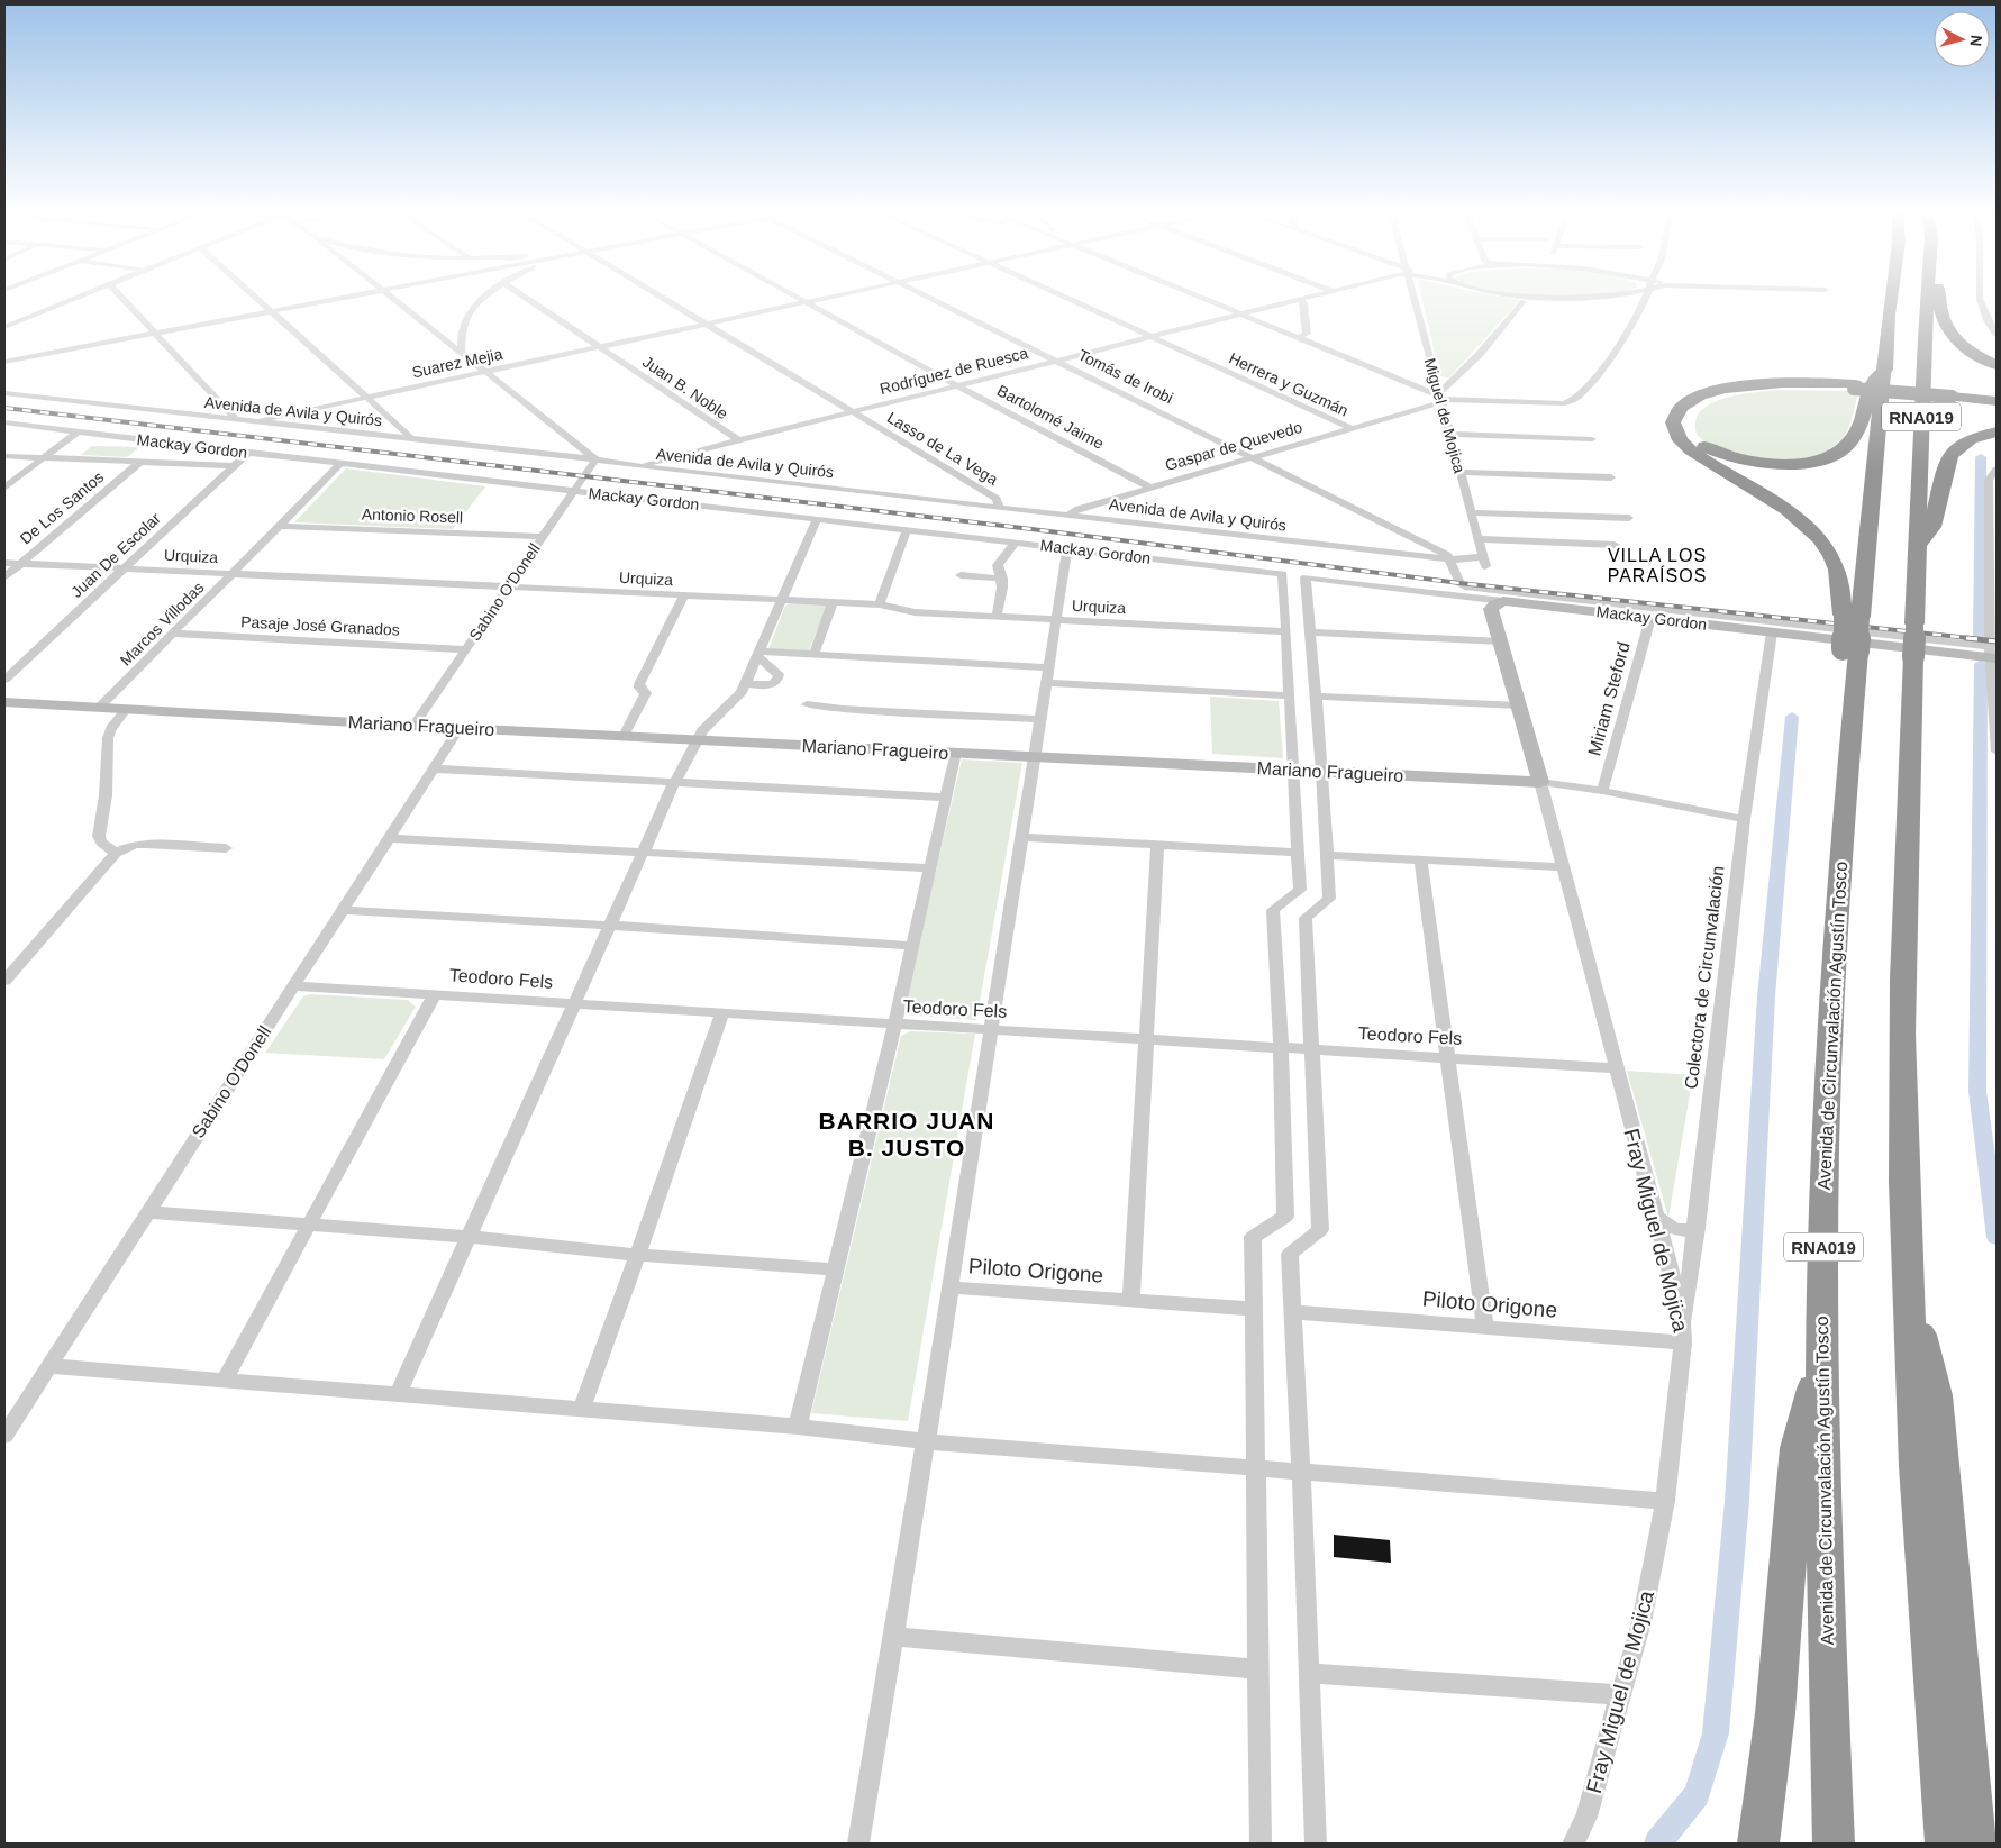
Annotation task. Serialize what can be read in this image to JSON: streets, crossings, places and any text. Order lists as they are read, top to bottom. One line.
{"streets":{"highway":["RNA019","Avenida de Circunvalación Agustín Tosco"],"main road":["Mackay Gordon","Mariano Fragueiro"],"street":["Suarez Mejia","Rodríguez de Ruesca","Tomás de Irobi","Herrera y Guzmán","Juan B. Noble","Avenida de Avila y Quirós","Miguel de Mojica","Bartolomé Jaime","Gaspar de Quevedo","Lasso de La Vega","De Los Santos","Antonio Rosell","Juan De Escolar","Urquiza","Sabino O'Donell","Marcos Villodas","Pasaje José Granados","Miriam Steford","Colectora de Circunvalación","Teodoro Fels","Fray Miguel de Mojica","Piloto Origone"]},"crossings":[["Suarez Mejia","Juan B. Noble"],["Suarez Mejia","Avenida de Avila y Quirós"],["Suarez Mejia","Bartolomé Jaime"],["Suarez Mejia","Lasso de La Vega"],["Rodríguez de Ruesca","Tomás de Irobi"],["Rodríguez de Ruesca","Herrera y Guzmán"],["Rodríguez de Ruesca","Juan B. Noble"],["Rodríguez de Ruesca","Avenida de Avila y Quirós"],["Rodríguez de Ruesca","Bartolomé Jaime"],["Rodríguez de Ruesca","Lasso de La Vega"],["Tomás de Irobi","Avenida de Avila y Quirós"],["Tomás de Irobi","Gaspar de Quevedo"],["Herrera y Guzmán","Gaspar de Quevedo"],["Avenida de Avila y Quirós","Miguel de Mojica"],["Avenida de Avila y Quirós","Gaspar de Quevedo"],["Avenida de Avila y Quirós","Lasso de La Vega"],["Avenida de Avila y Quirós","Sabino O'Donell"],["Miguel de Mojica","Gaspar de Quevedo"],["Bartolomé Jaime","Gaspar de Quevedo"],["Mackay Gordon","Juan De Escolar"],["Mackay Gordon","Urquiza"],["Mackay Gordon","Sabino O'Donell"],["Mackay Gordon","Marcos Villodas"],["Mackay Gordon","Miriam Steford"],["Mackay Gordon","Colectora de Circunvalación"],["De Los Santos","Urquiza"],["Antonio Rosell","Sabino O'Donell"],["Antonio Rosell","Marcos Villodas"],["Juan De Escolar","Urquiza"],["Urquiza","Sabino O'Donell"],["Urquiza","Marcos Villodas"],["Sabino O'Donell","Pasaje José Granados"],["Sabino O'Donell","Mariano Fragueiro"],["Sabino O'Donell","Teodoro Fels"],["Marcos Villodas","Pasaje José Granados"],["Marcos Villodas","Mariano Fragueiro"],["Miriam Steford","Mariano Fragueiro"],["Mariano Fragueiro","Colectora de Circunvalación"],["Mariano Fragueiro","Fray Miguel de Mojica"],["Colectora de Circunvalación","Fray Miguel de Mojica"],["Colectora de Circunvalación","Piloto Origone"],["Teodoro Fels","Fray Miguel de Mojica"],["Fray Miguel de Mojica","Piloto Origone"]],"districts":["VILLA LOS PARAÍSOS","BARRIO JUAN B. JUSTO"],"north":"right"}
